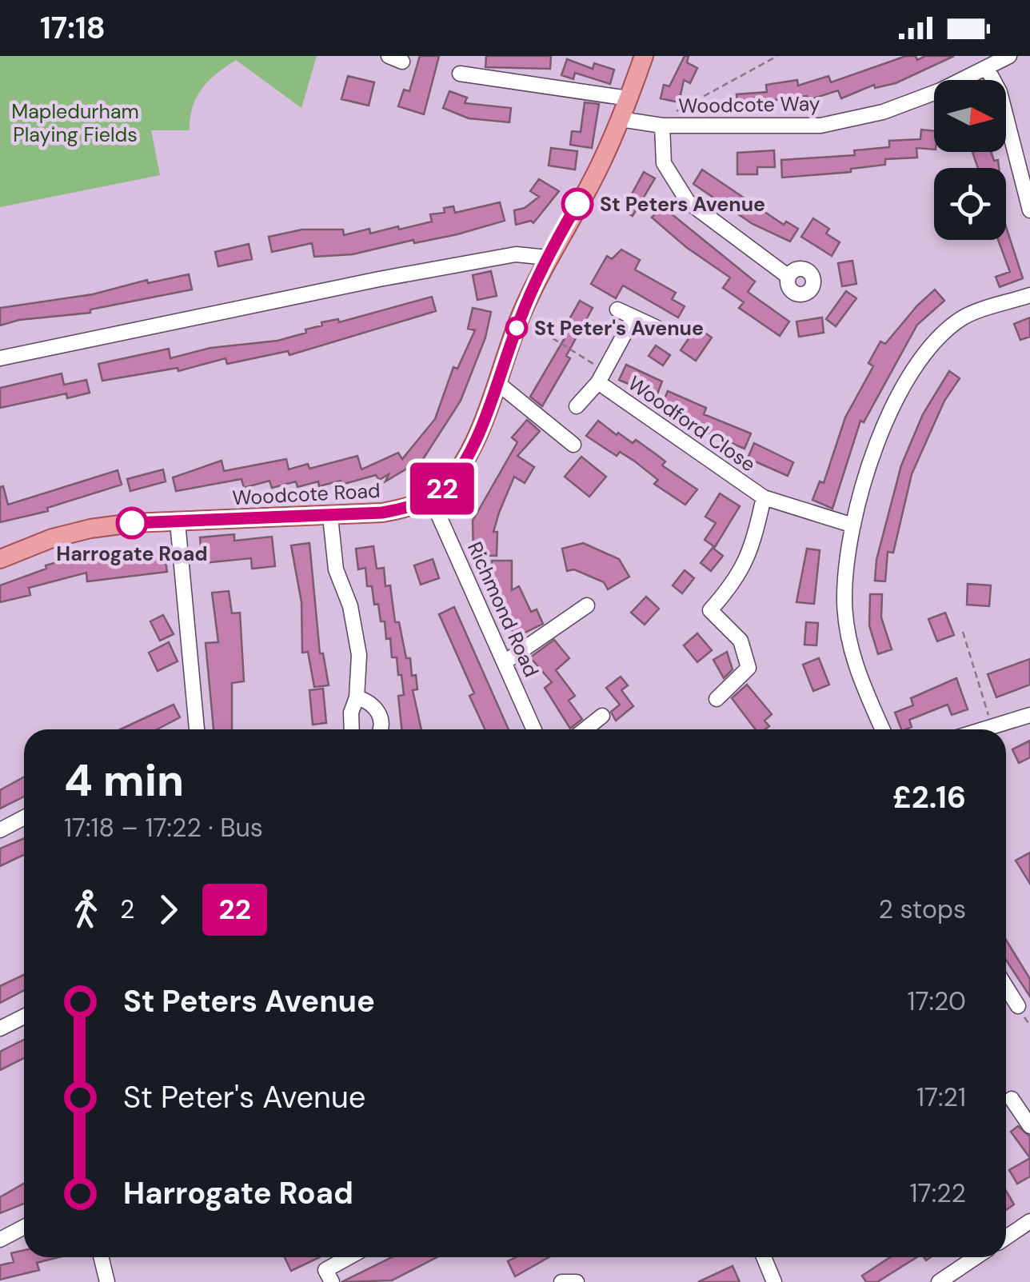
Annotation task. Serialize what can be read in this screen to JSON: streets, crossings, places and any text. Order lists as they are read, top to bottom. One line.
{"streets":{"main road":["Woodcote Road"],"street":["Woodcote Way","Woodford Close","Richmond Road"]},"crossings":[["Woodcote Way","Woodcote Road"],["Woodcote Road","Richmond Road"]],"parks":["Mapledurham Playing Fields"],"places":["St Peters Avenue","St Peter's Avenue","Harrogate Road"],"lines":["bus line 22"],"north":"right","page":{"status":"17:18","on_map":"22","heading":["4 min","17:18 – 17:22 · Bus","£2.16"],"legs":["2","22","2 stops"],"list":[{"name":"St Peters Avenue","value":"17:20"},{"name":"St Peter's Avenue","value":"17:21"},{"name":"Harrogate Road","value":"17:22"}]}}
